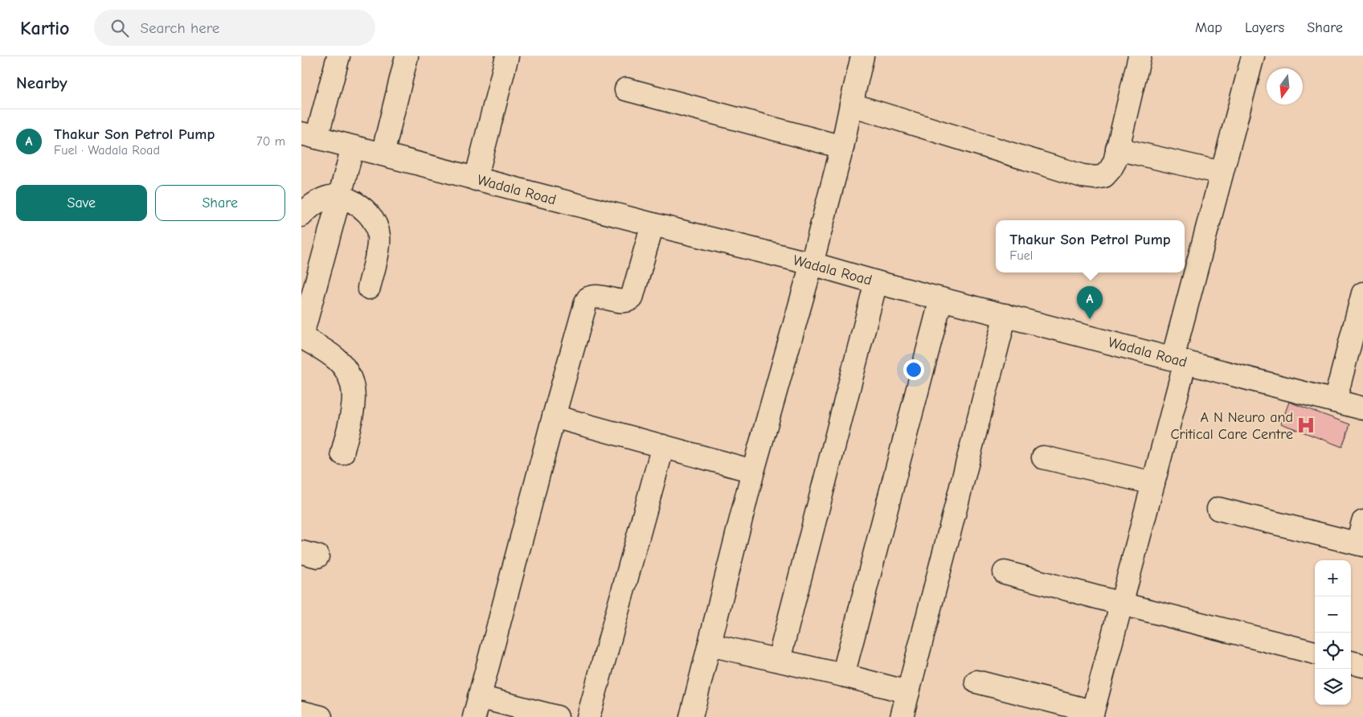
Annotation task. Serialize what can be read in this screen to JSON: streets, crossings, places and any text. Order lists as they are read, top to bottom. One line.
{"streets":{"street":["Wadala Road"]},"places":{"hospital":["A N Neuro and Critical Care Centre"]},"north":"bottom","page":{"header":"Kartio","search":"Search here","nav":["Map","Layers","Share"],"heading":"Nearby","list":[{"mark":"A","name":"Thakur Son Petrol Pump","note":"Fuel · Wadala Road","value":"70 m"}],"buttons":["Save","Share"],"popup":["Thakur Son Petrol Pump","Fuel"],"pins":"A","map_buttons":["+","−"]}}
